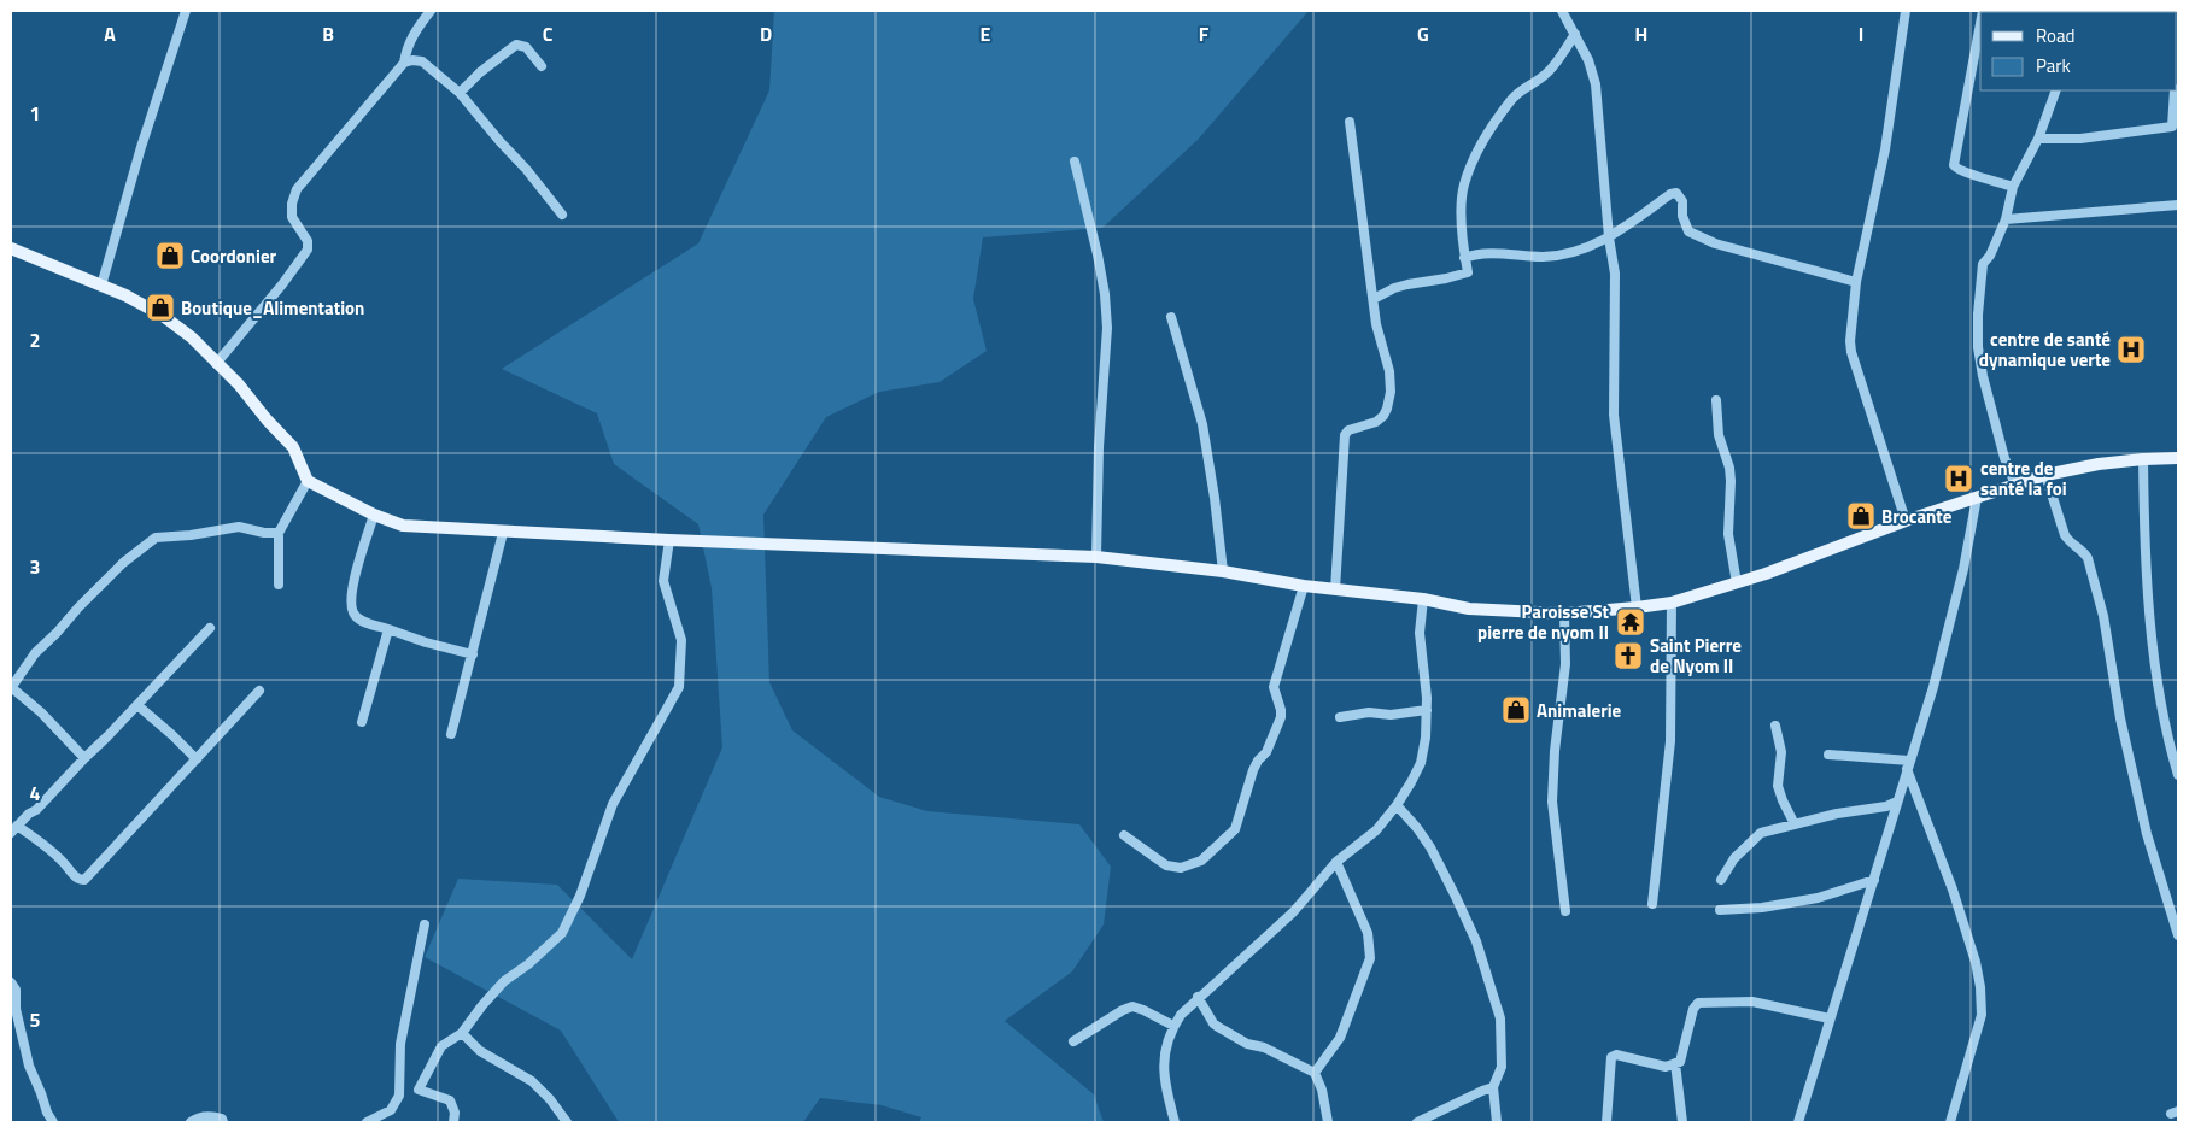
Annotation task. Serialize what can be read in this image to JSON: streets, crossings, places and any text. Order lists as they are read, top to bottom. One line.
{"places":{"shop":["Coordonier","Boutique_Alimentation","Brocante","Animalerie"],"hospital":["centre de santé dynamique verte","centre de santé la foi"],"temple":["Paroisse St pierre de nyom II"],"church":["Saint Pierre de Nyom II"]},"legend":["Road","Park"],"grid":{"columns":["A","B","C","D","E","F","G","H","I"],"rows":["1","2","3","4","5"]}}
